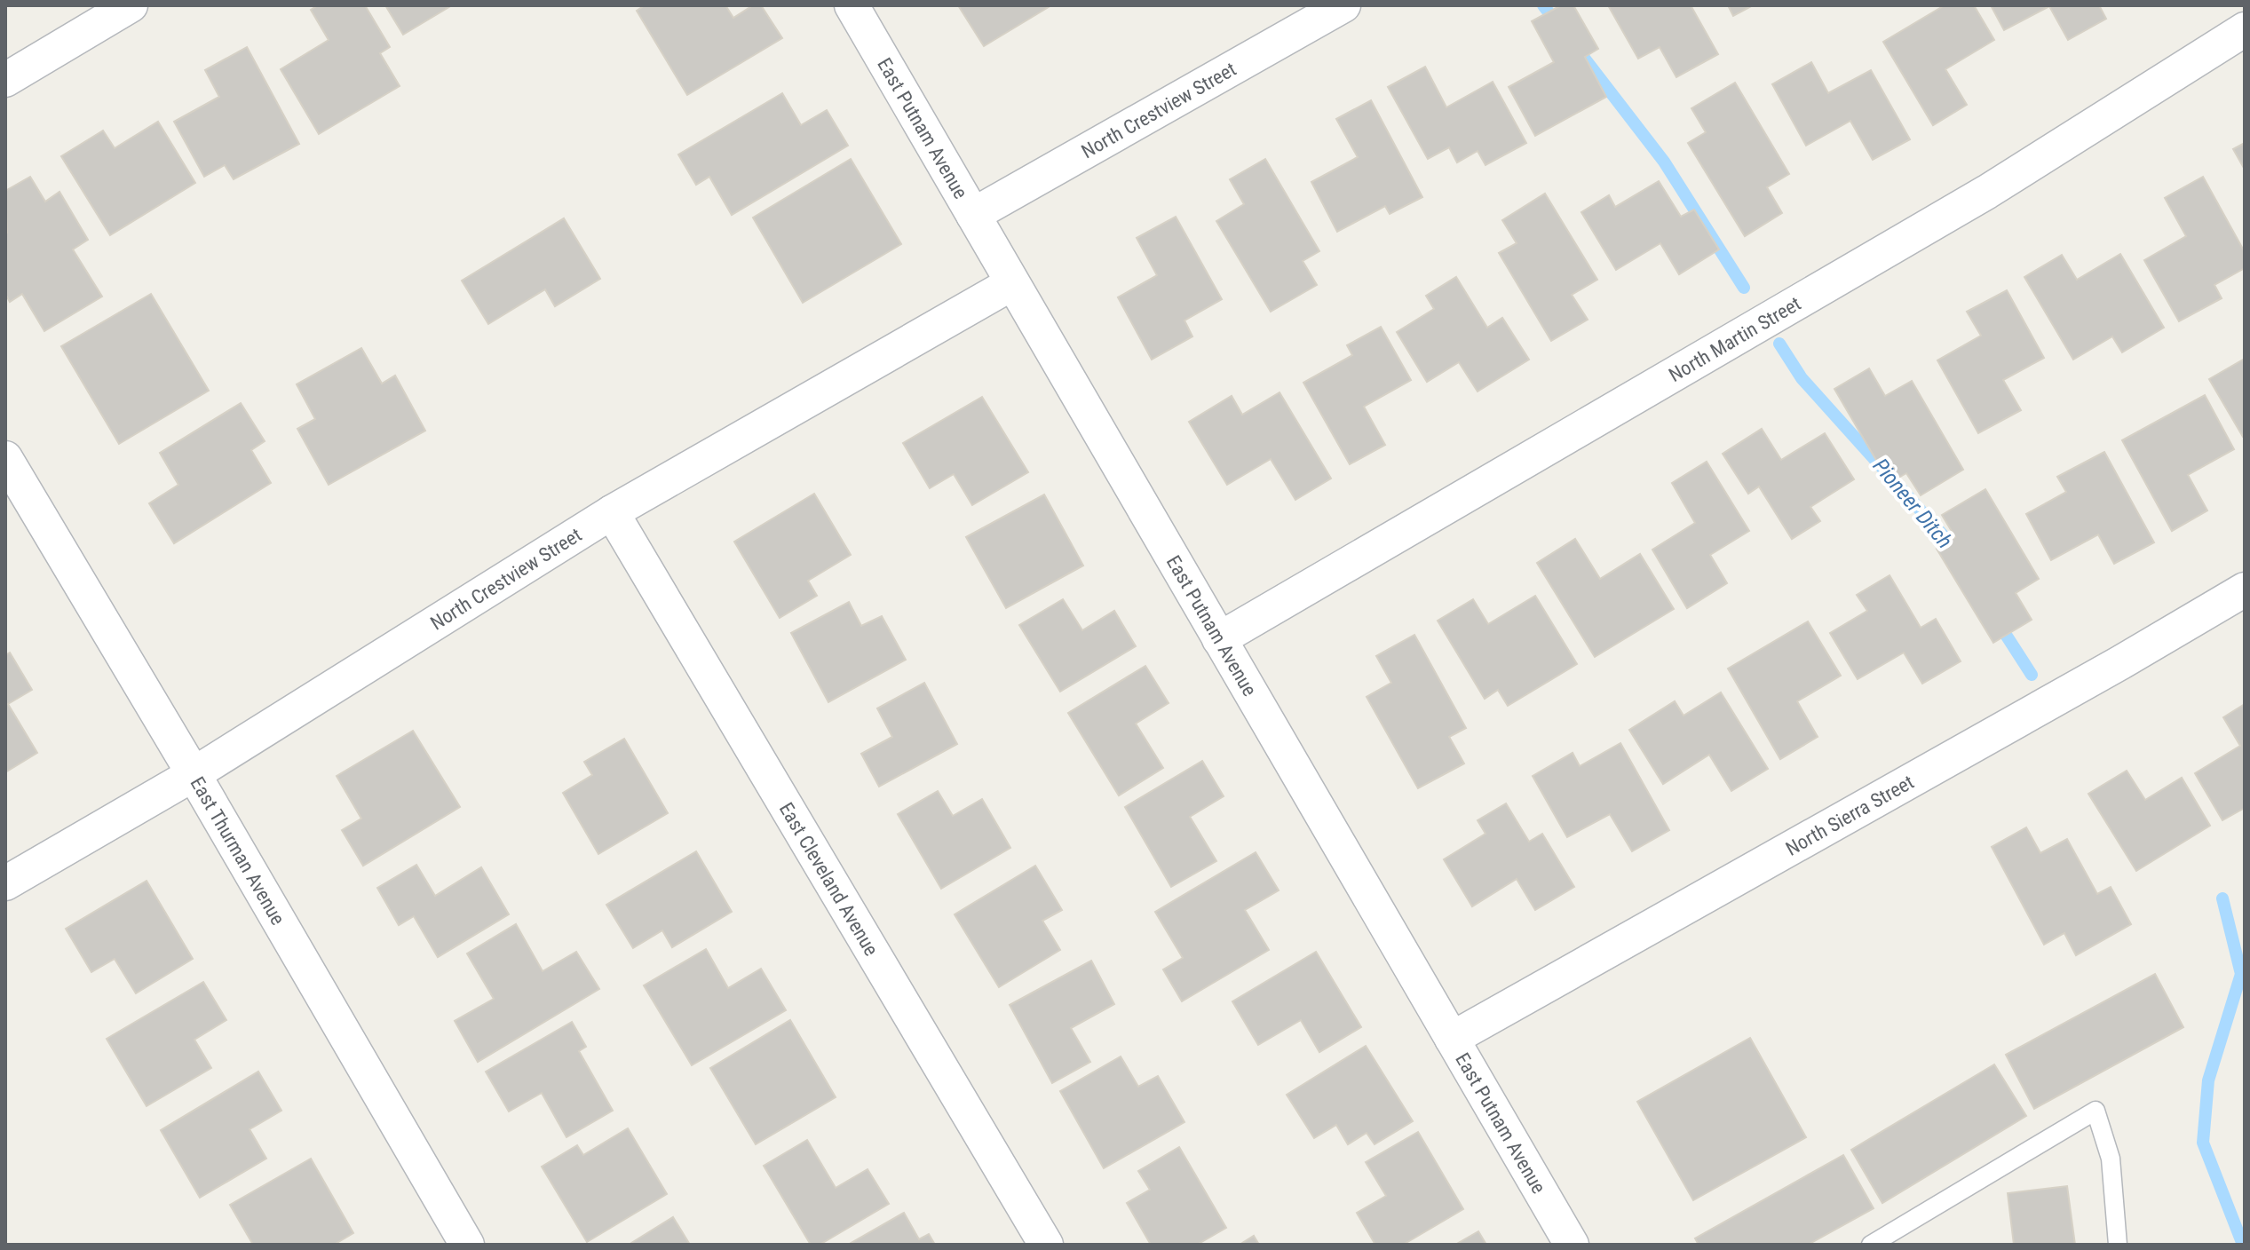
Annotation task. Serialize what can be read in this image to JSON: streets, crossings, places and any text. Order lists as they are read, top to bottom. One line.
{"streets":{"street":["North Crestview Street","East Putnam Avenue","North Martin Street","North Sierra Street","East Thurman Avenue","East Cleveland Avenue"]},"crossings":[["North Crestview Street","East Putnam Avenue"],["North Crestview Street","East Thurman Avenue"],["North Crestview Street","East Cleveland Avenue"],["East Putnam Avenue","North Martin Street"],["East Putnam Avenue","North Sierra Street"]],"water":["Pioneer Ditch"]}
